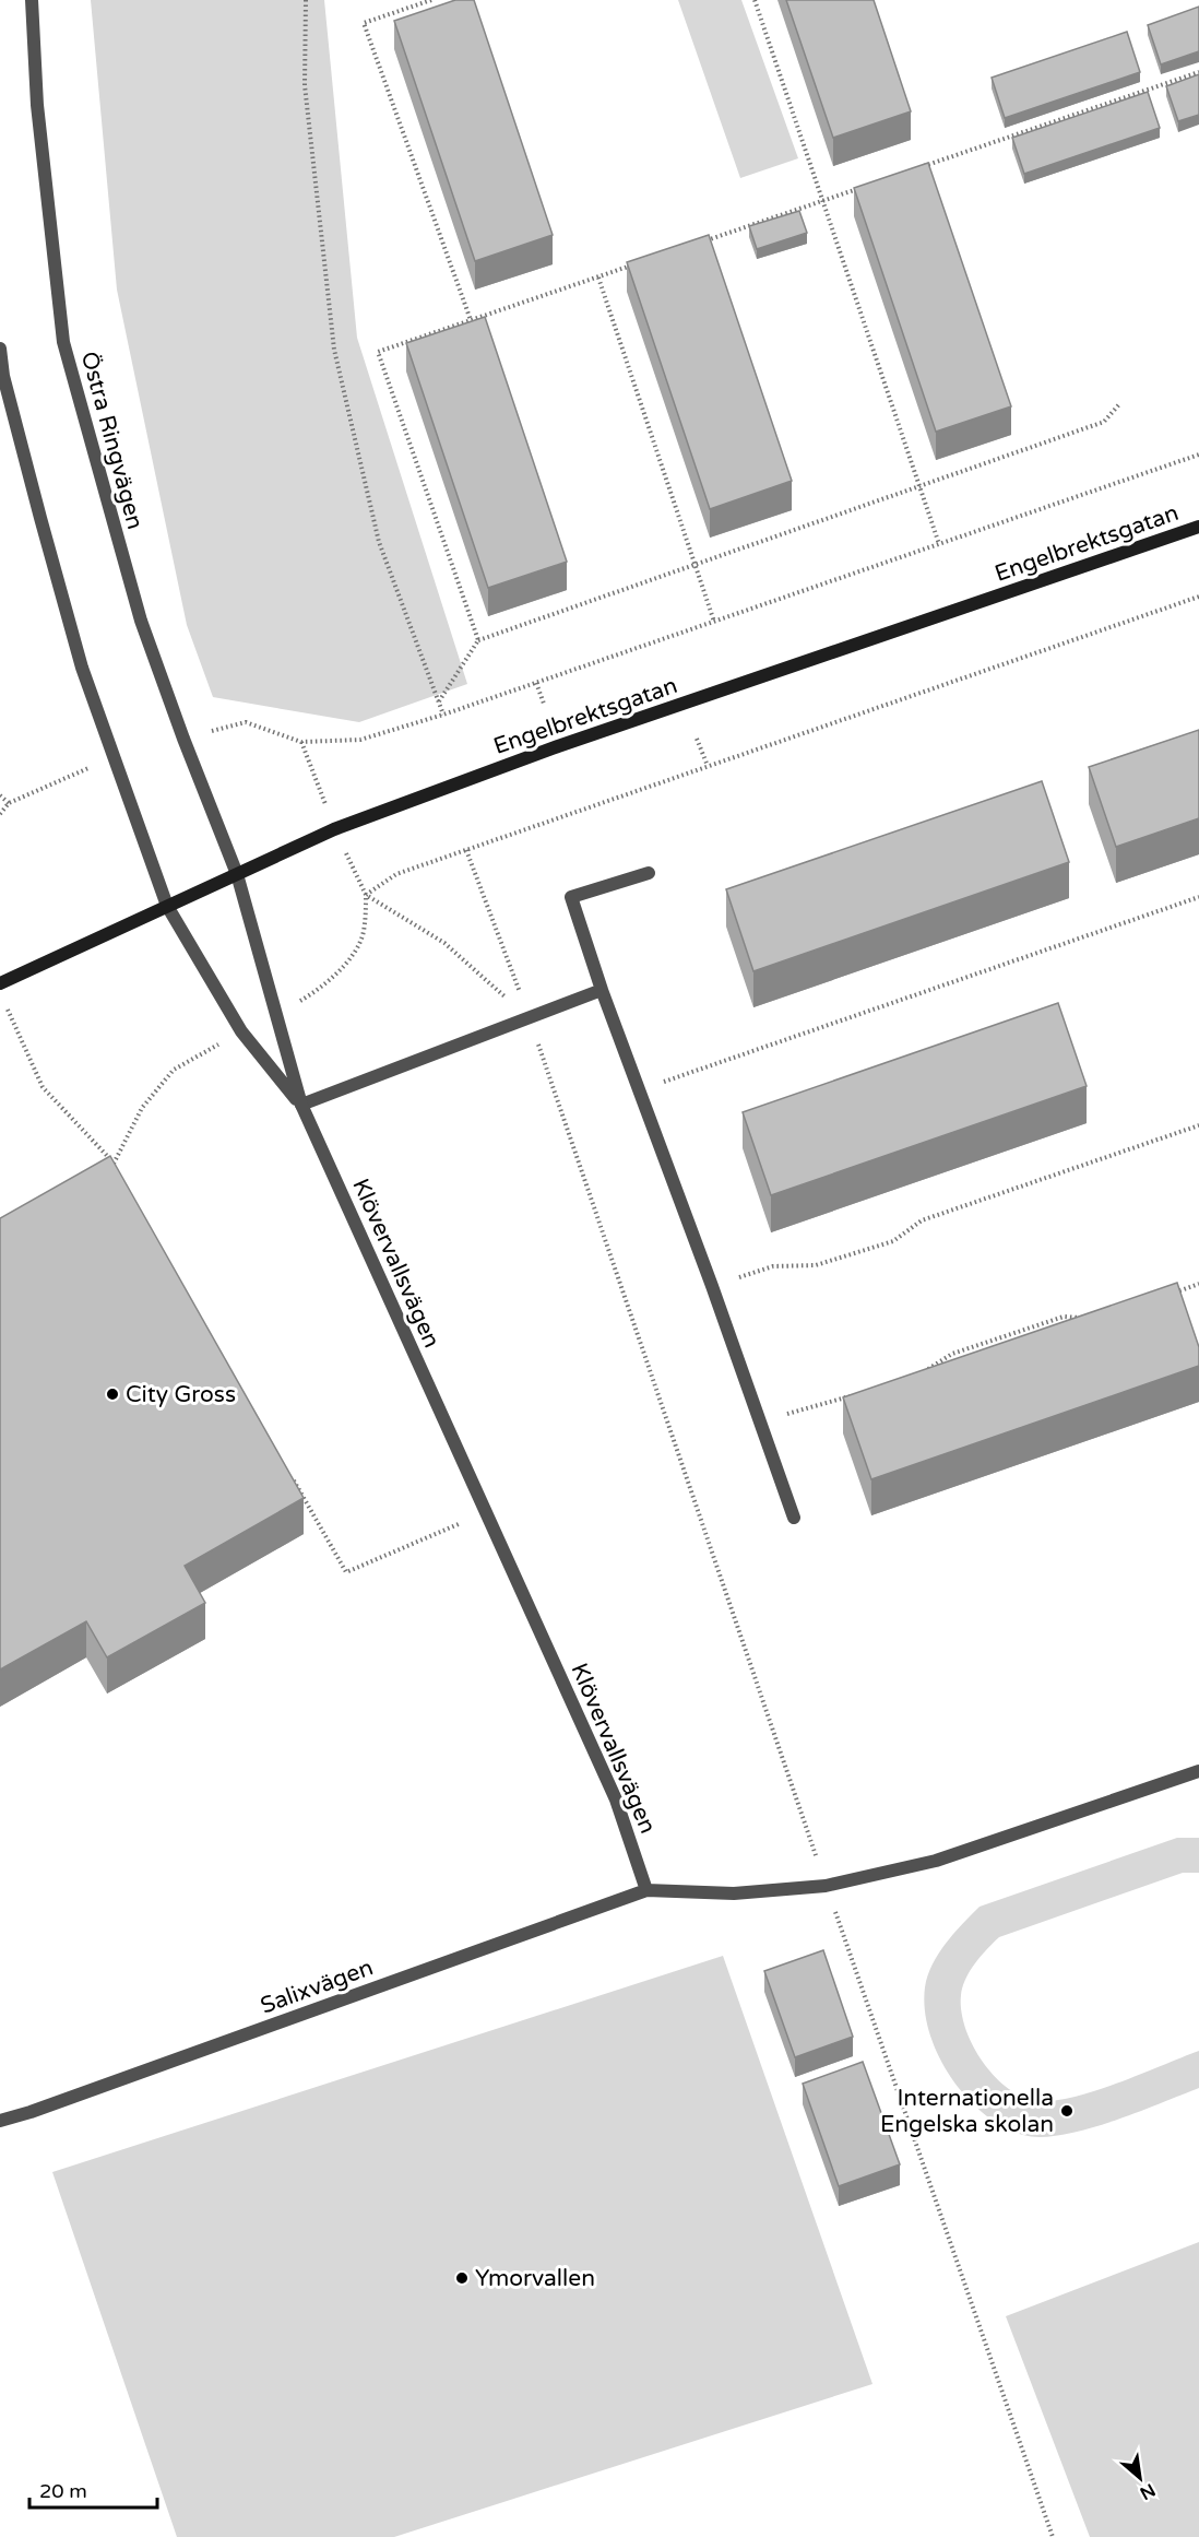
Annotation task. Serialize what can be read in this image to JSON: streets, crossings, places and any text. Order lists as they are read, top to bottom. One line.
{"streets":{"main road":["Engelbrektsgatan"],"street":["Östra Ringvägen","Klövervallsvägen","Salixvägen"]},"crossings":[["Östra Ringvägen","Engelbrektsgatan"],["Östra Ringvägen","Klövervallsvägen"],["Engelbrektsgatan","Klövervallsvägen"],["Klövervallsvägen","Salixvägen"]],"places":["City Gross","Internationella Engelska skolan","Ymorvallen"],"scale_bar":"20 m","north":"bottom right"}
